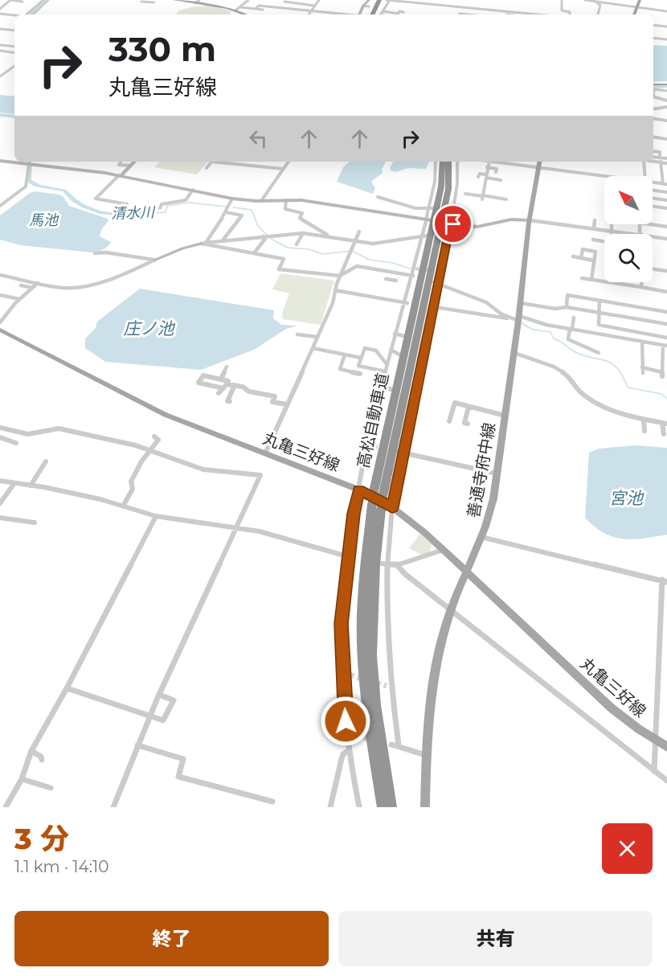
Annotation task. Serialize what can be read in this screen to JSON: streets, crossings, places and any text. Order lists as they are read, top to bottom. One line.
{"streets":{"highway":["高松自動車道"],"main road":["丸亀三好線","善通寺府中線"]},"crossings":[["高松自動車道","丸亀三好線"],["丸亀三好線","善通寺府中線"]],"water":["清水川","馬池","庄ノ池","宮池"],"north":"top left","page":{"turn":["330 m","丸亀三好線"],"heading":["3 分","1.1 km · 14:10"],"buttons":["終了","共有"]}}
